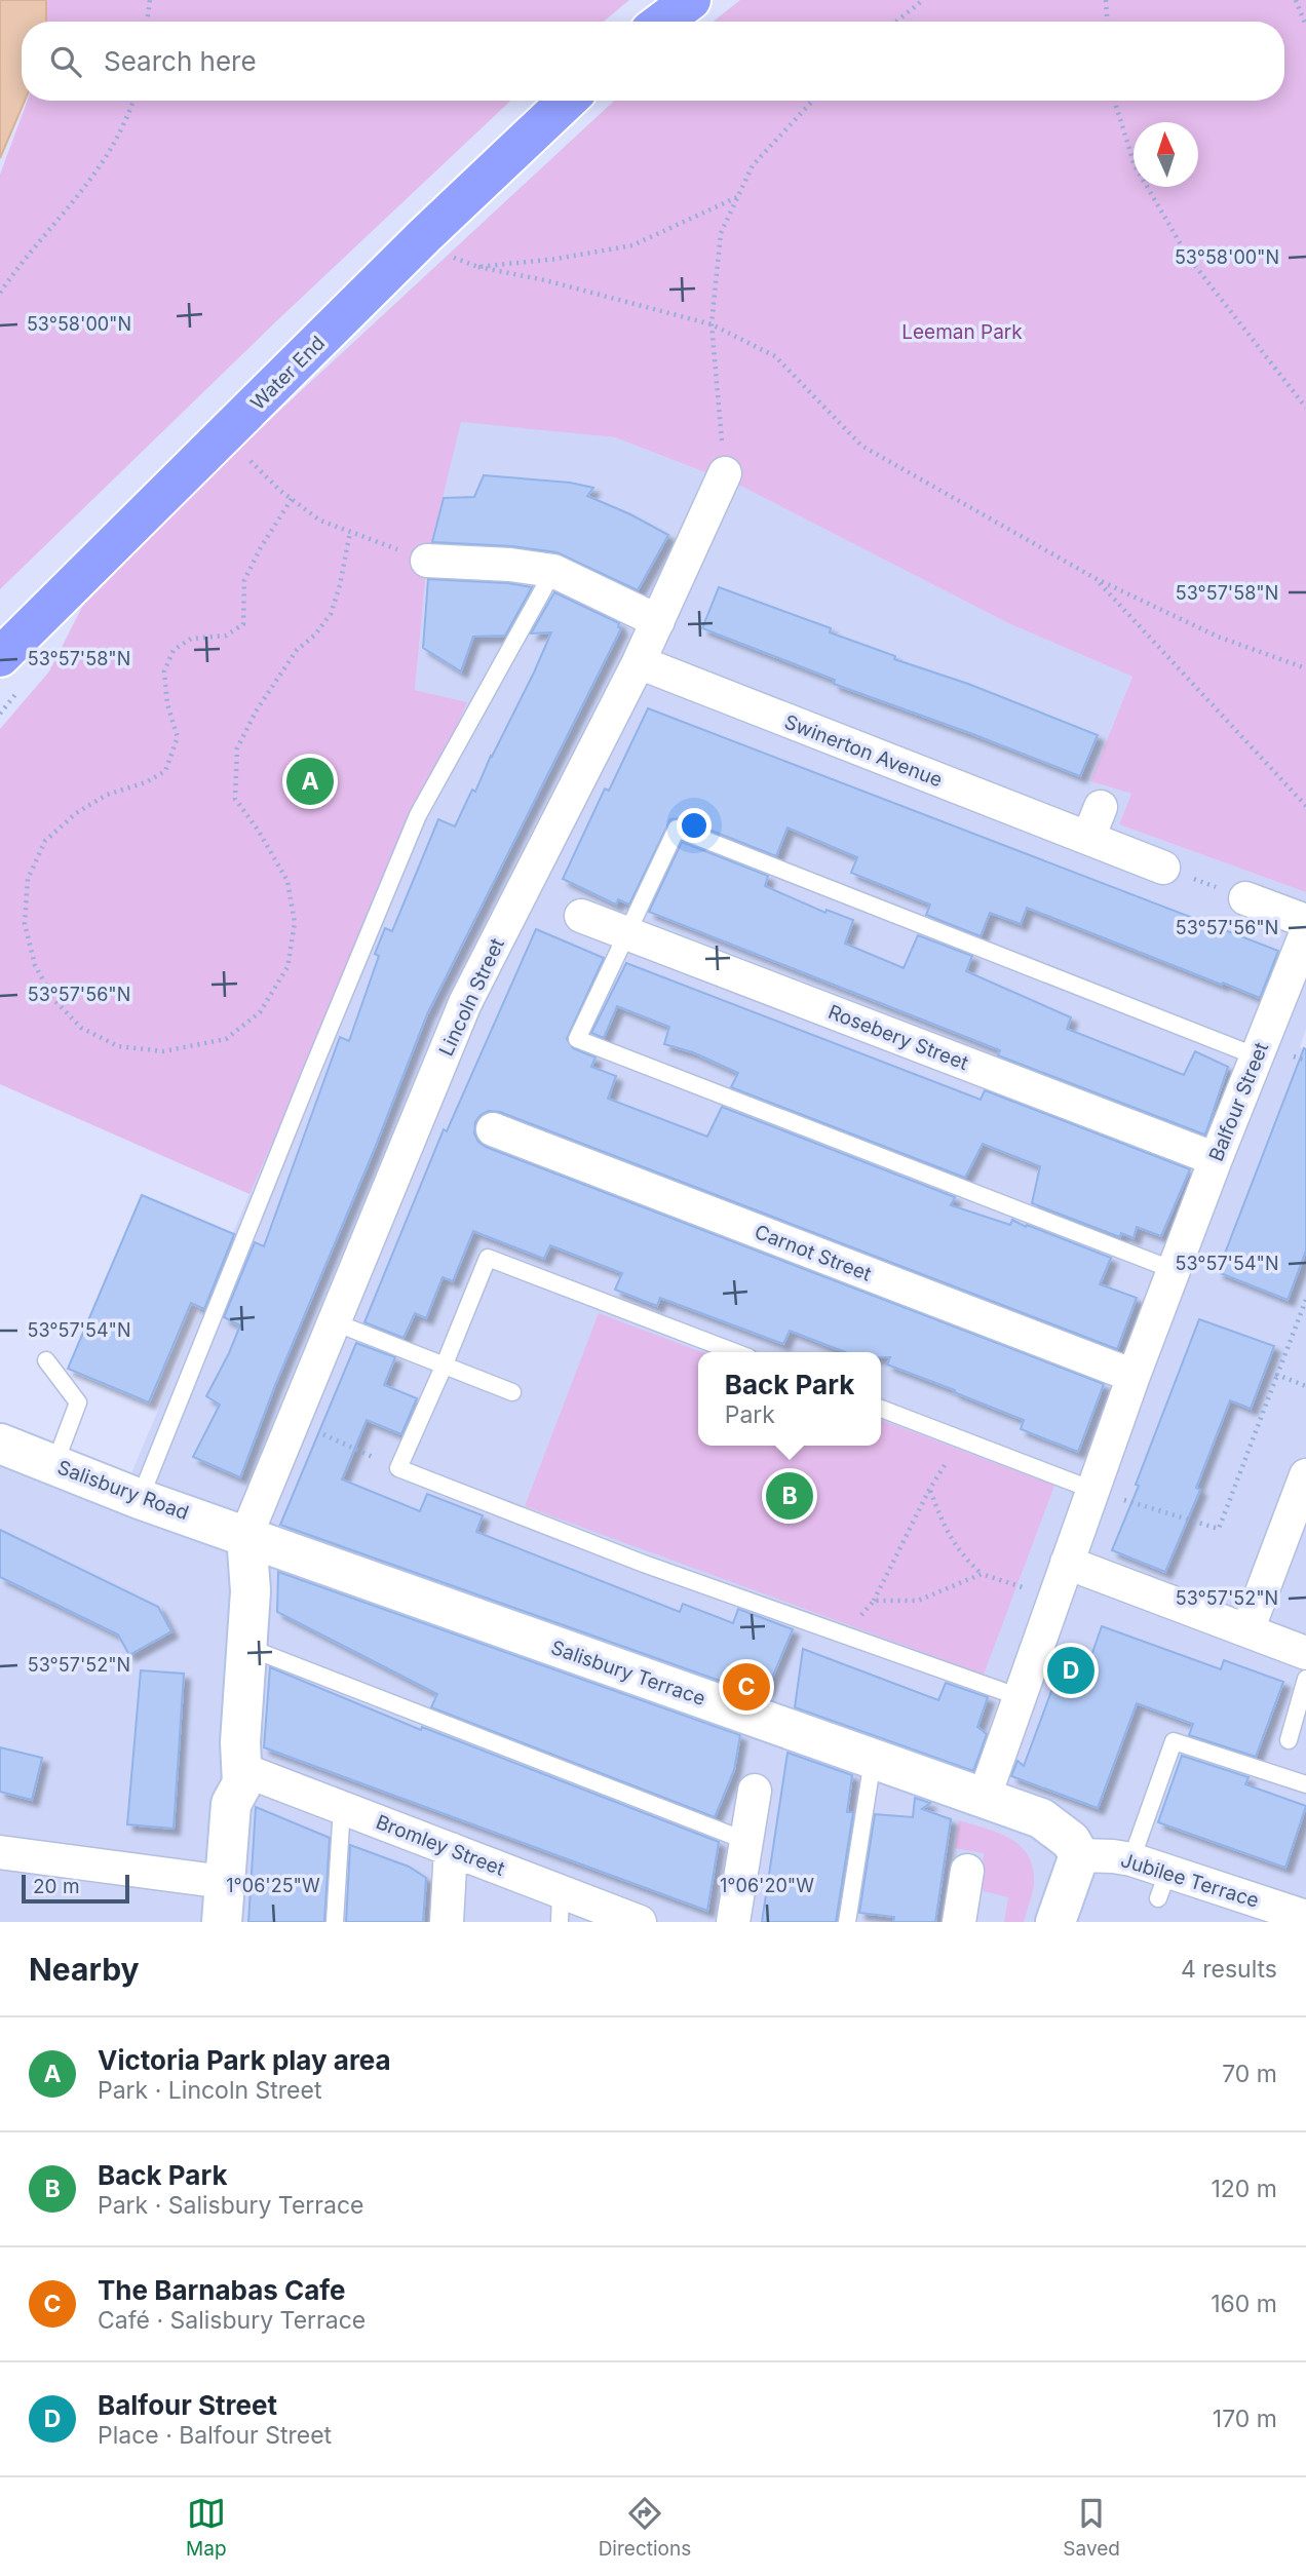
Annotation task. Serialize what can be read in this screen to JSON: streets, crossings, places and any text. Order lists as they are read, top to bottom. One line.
{"streets":{"main road":["Water End"],"street":["Swinerton Avenue","Lincoln Street","Rosebery Street","Balfour Street","Carnot Street","Salisbury Road","Salisbury Terrace","Bromley Street","Jubilee Terrace"]},"crossings":[["Swinerton Avenue","Lincoln Street"],["Lincoln Street","Salisbury Road"],["Lincoln Street","Salisbury Terrace"],["Rosebery Street","Balfour Street"],["Balfour Street","Carnot Street"],["Balfour Street","Salisbury Terrace"],["Salisbury Road","Salisbury Terrace"],["Salisbury Terrace","Jubilee Terrace"]],"parks":["Leeman Park"],"scale_bar":"20 m","north":"top","page":{"search":"Search here","pins":["A","B","D","C"],"popup":["Back Park","Park"],"scale":"20 m","heading":["Nearby","4 results"],"list":[{"mark":"A","name":"Victoria Park play area","note":"Park · Lincoln Street","value":"70 m"},{"mark":"B","name":"Back Park","note":"Park · Salisbury Terrace","value":"120 m"},{"mark":"C","name":"The Barnabas Cafe","note":"Café · Salisbury Terrace","value":"160 m"},{"mark":"D","name":"Balfour Street","note":"Place · Balfour Street","value":"170 m"}],"nav":["Map","Directions","Saved"]},"coordinates":["53°58'00\"N","53°57'58\"N","53°57'56\"N","53°57'54\"N","53°57'52\"N","1°06'25\"W","1°06'20\"W"]}
